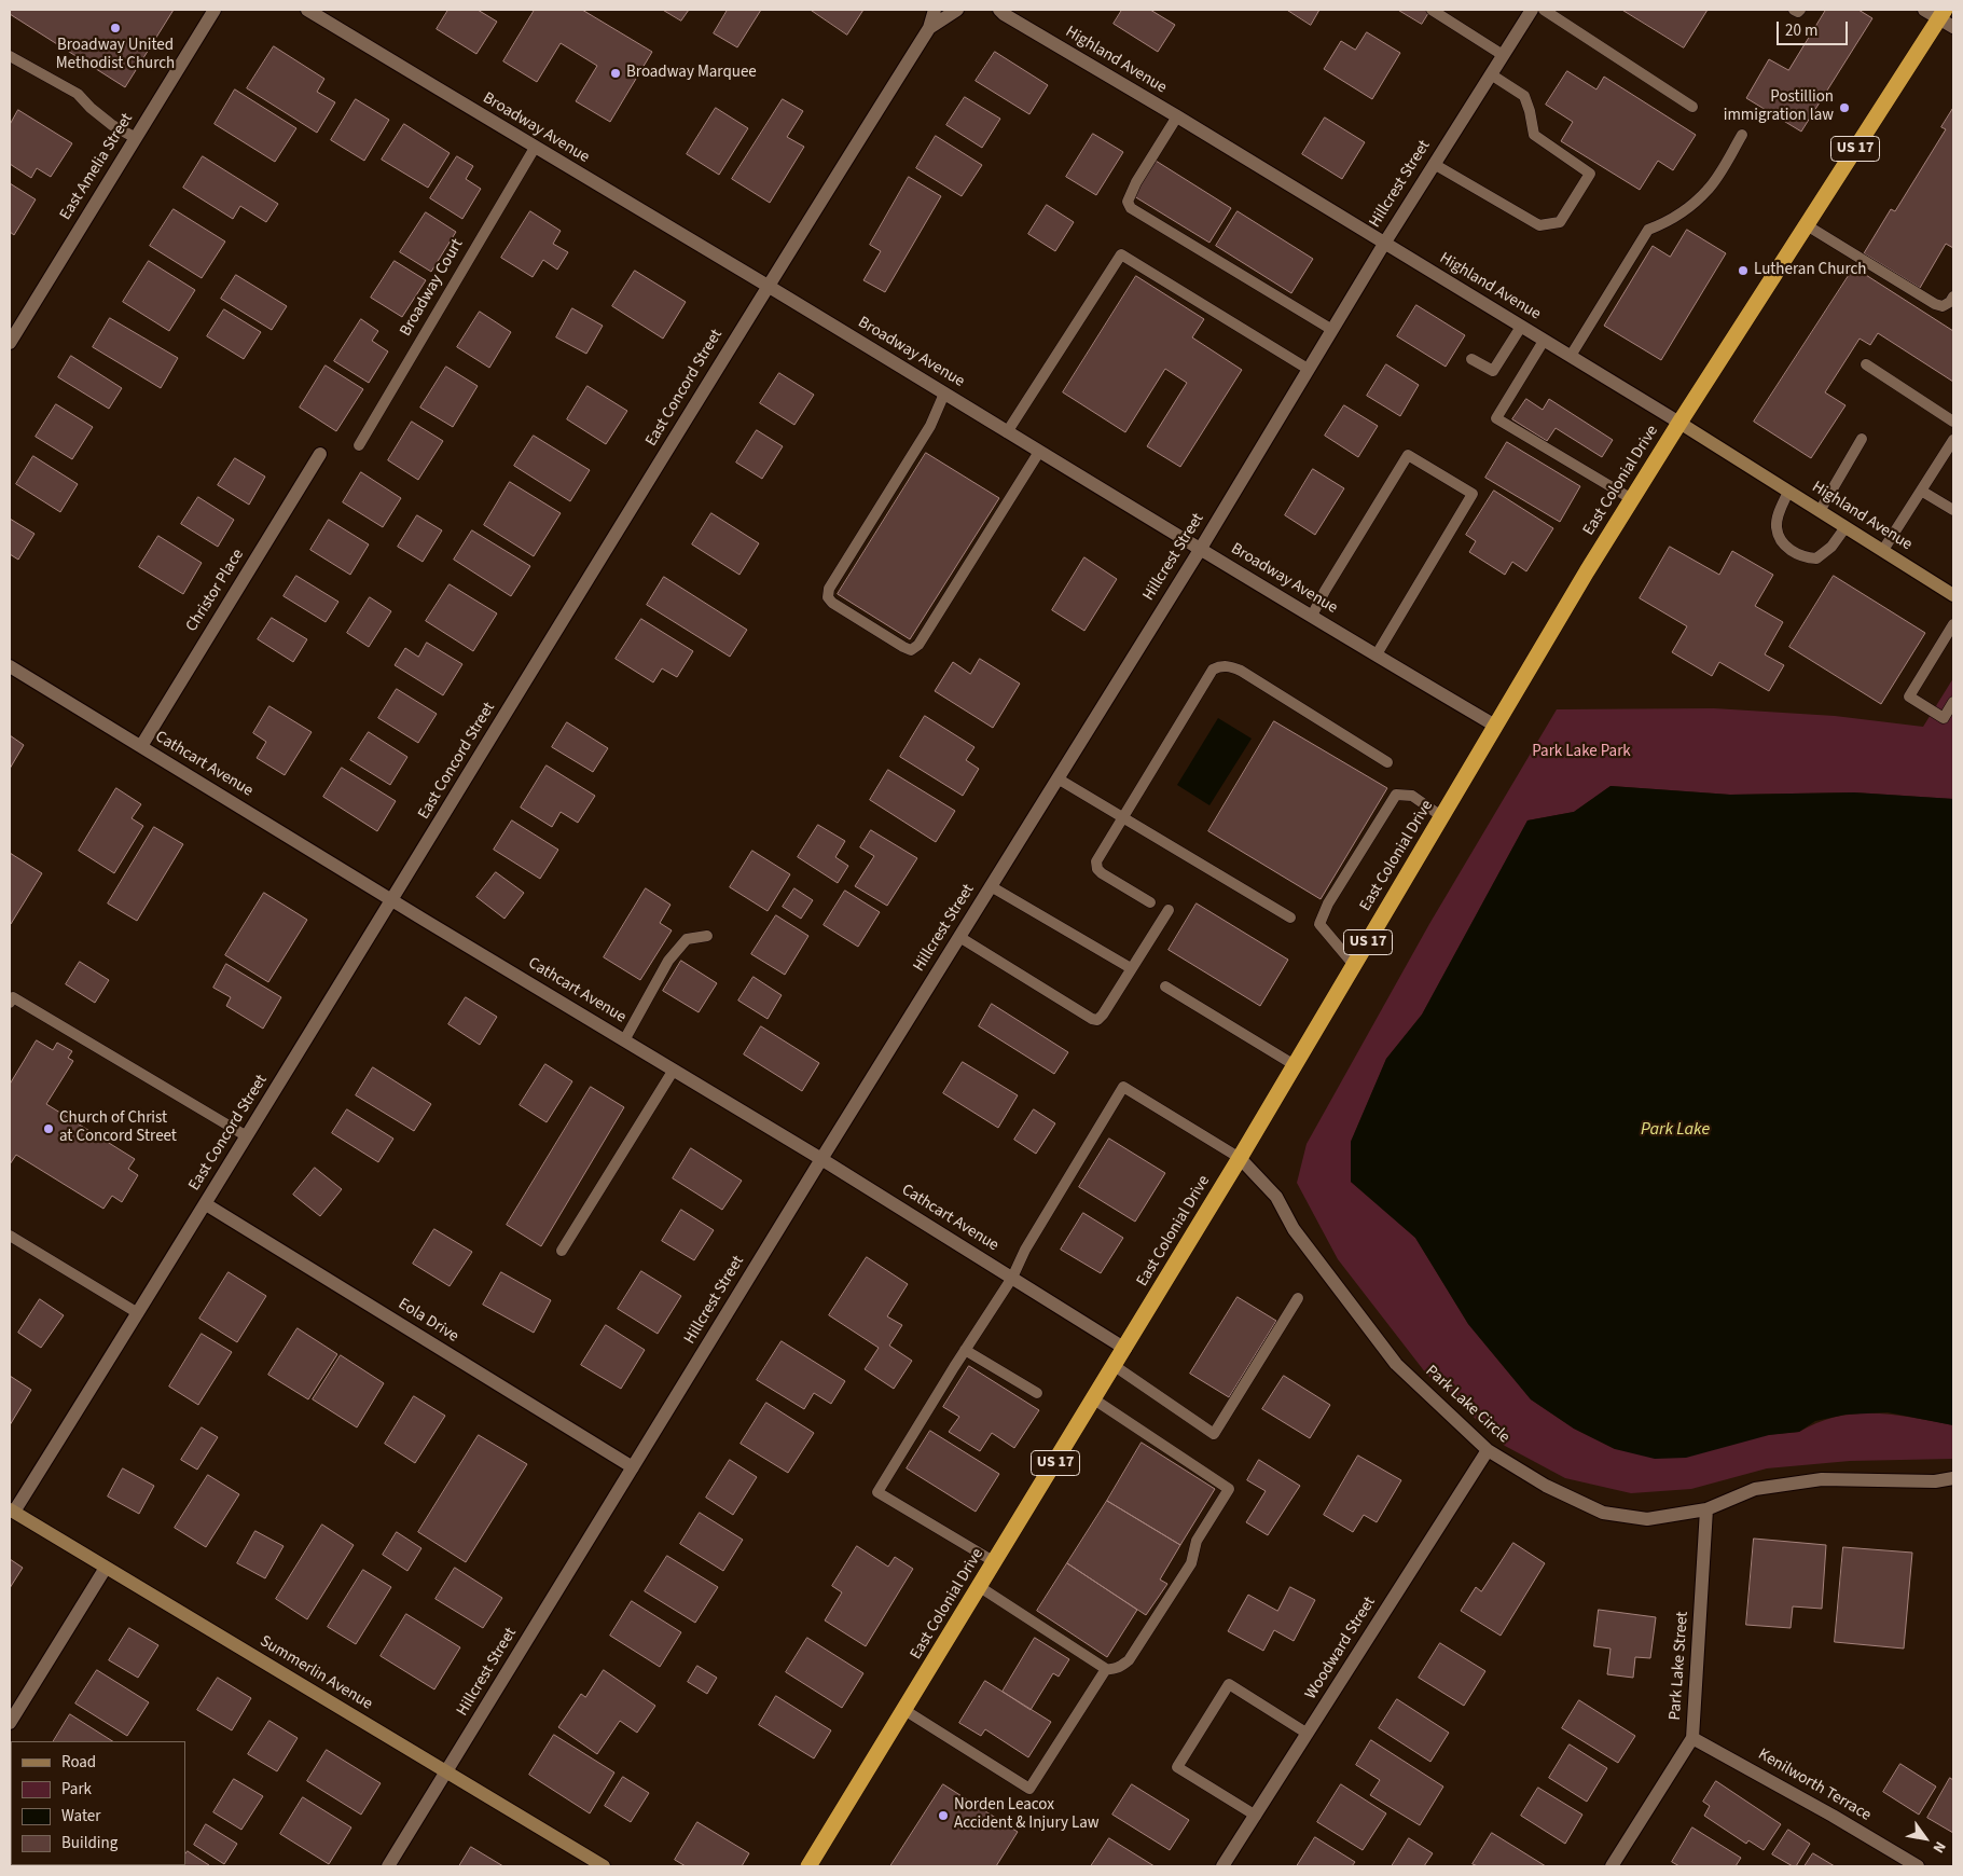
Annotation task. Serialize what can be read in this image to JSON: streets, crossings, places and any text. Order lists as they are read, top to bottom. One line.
{"streets":{"highway":["US 17","East Colonial Drive"],"street":["Highland Avenue","Broadway Avenue","East Amelia Street","Hillcrest Street","East Concord Street","Christor Place","Cathcart Avenue","Eola Drive","Park Lake Circle","Woodward Street","Park Lake Street","Summerlin Avenue","Kenilworth Terrace"],"lane":["Broadway Court"]},"crossings":[["Highland Avenue","Hillcrest Street"],["Highland Avenue","East Colonial Drive"],["Broadway Avenue","Hillcrest Street"],["Broadway Avenue","Broadway Court"],["Broadway Avenue","East Concord Street"],["Broadway Avenue","East Colonial Drive"],["Hillcrest Street","Cathcart Avenue"],["Hillcrest Street","Eola Drive"],["Hillcrest Street","Summerlin Avenue"],["East Concord Street","Cathcart Avenue"],["East Concord Street","Eola Drive"],["East Concord Street","Summerlin Avenue"],["East Colonial Drive","Cathcart Avenue"],["East Colonial Drive","Park Lake Circle"],["Christor Place","Cathcart Avenue"],["Park Lake Circle","Woodward Street"],["Park Lake Circle","Park Lake Street"],["Park Lake Street","Kenilworth Terrace"]],"water":["Park Lake"],"parks":["Park Lake Park"],"places":["Broadway United Methodist Church","Broadway Marquee","Postillion immigration law","Lutheran Church","Church of Christ at Concord Street","Norden Leacox Accident & Injury Law"],"legend":["Road","Park","Water","Building"],"scale_bar":"20 m","north":"bottom right"}
